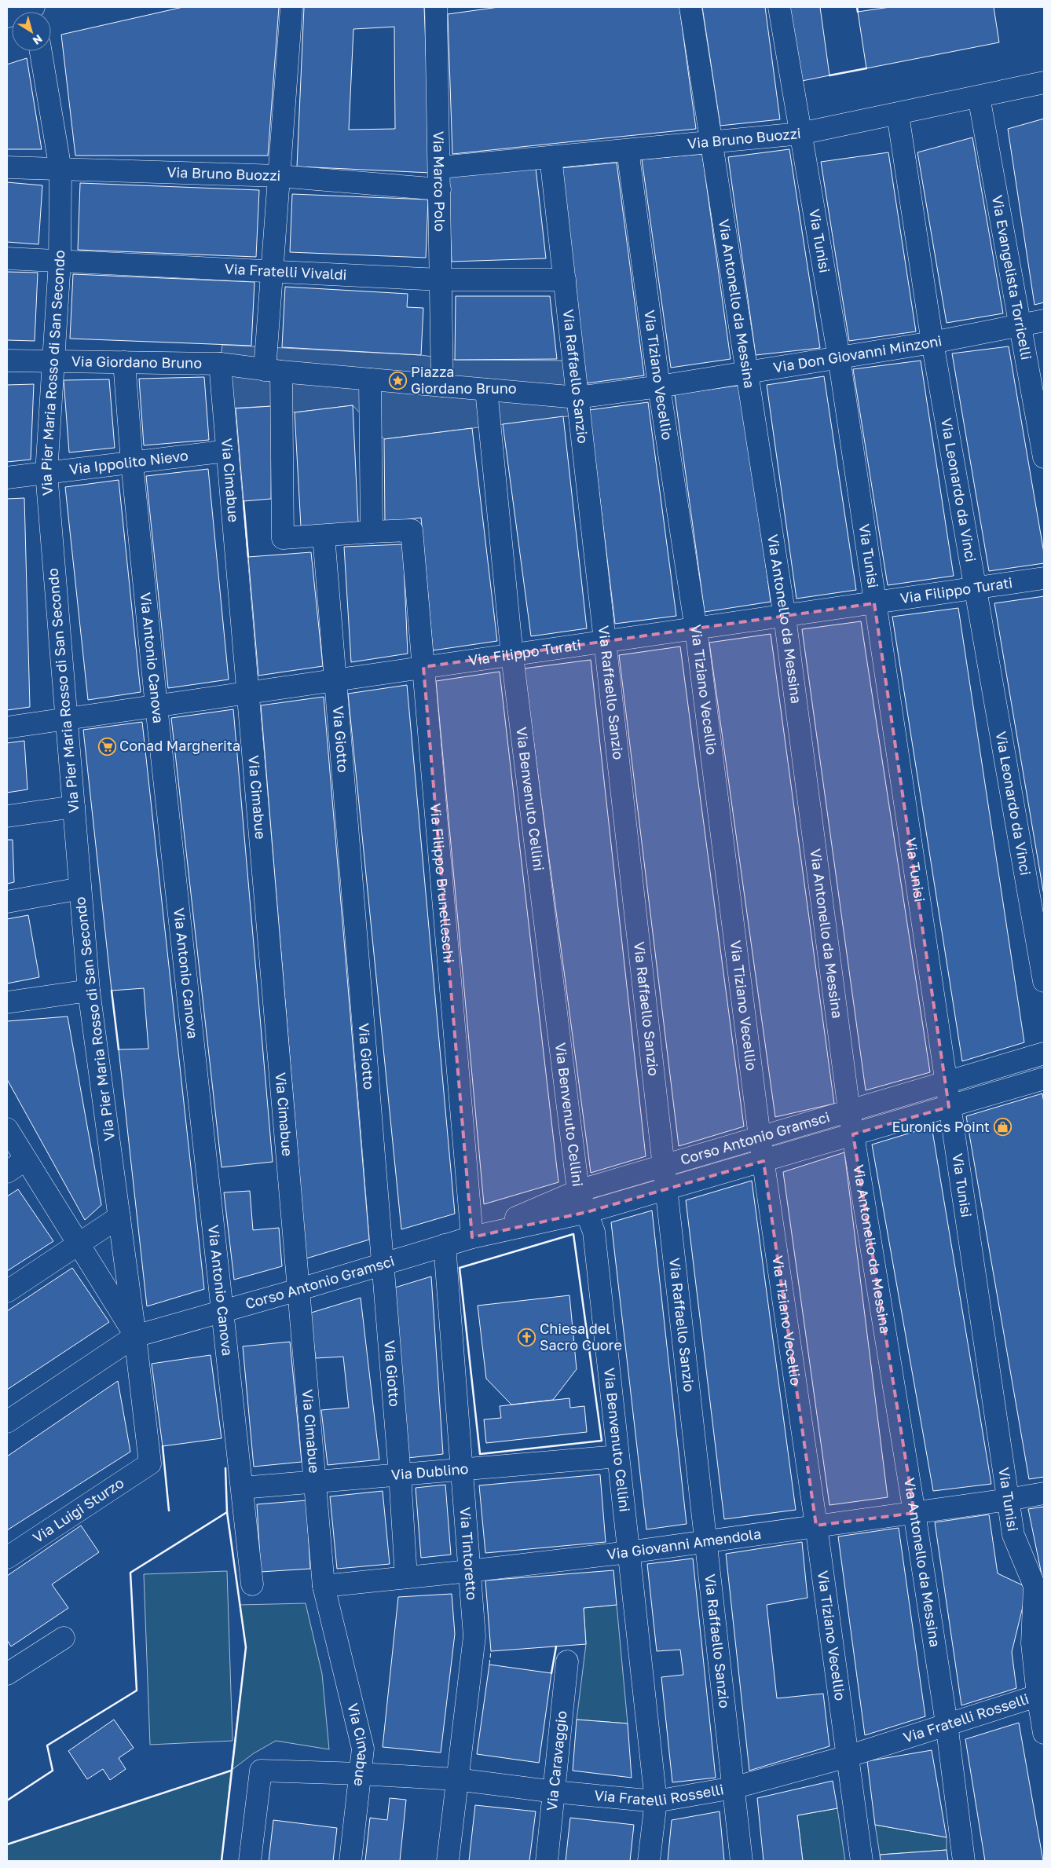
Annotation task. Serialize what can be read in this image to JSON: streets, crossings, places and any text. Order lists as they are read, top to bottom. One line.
{"streets":{"street":["Via Bruno Buozzi","Via Marco Polo","Via Tunisi","Via Fratelli Vivaldi","Via Evangelista Torricelli","Via Antonello da Messina","Via Don Giovanni Minzoni","Via Giordano Bruno","Via Pier Maria Rosso di San Secondo","Via Tiziano Vecellio","Via Raffaello Sanzio","Via Ippolito Nievo","Via Cimabue","Via Leonardo da Vinci","Via Filippo Turati","Via Antonio Canova","Via Giotto","Via Benvenuto Cellini","Via Filippo Brunelleschi","Corso Antonio Gramsci","Via Dublino","Via Luigi Sturzo","Via Giovanni Amendola","Via Tintoretto","Via Fratelli Rosselli","Via Caravaggio"]},"crossings":[["Via Bruno Buozzi","Via Marco Polo"],["Via Bruno Buozzi","Via Tunisi"],["Via Bruno Buozzi","Via Evangelista Torricelli"],["Via Bruno Buozzi","Via Antonello da Messina"],["Via Bruno Buozzi","Via Pier Maria Rosso di San Secondo"],["Via Bruno Buozzi","Via Tiziano Vecellio"],["Via Bruno Buozzi","Via Raffaello Sanzio"],["Via Bruno Buozzi","Via Leonardo da Vinci"],["Via Marco Polo","Via Fratelli Vivaldi"],["Via Marco Polo","Via Don Giovanni Minzoni"],["Via Tunisi","Via Don Giovanni Minzoni"],["Via Tunisi","Via Filippo Turati"],["Via Tunisi","Corso Antonio Gramsci"],["Via Tunisi","Via Giovanni Amendola"],["Via Tunisi","Via Fratelli Rosselli"],["Via Fratelli Vivaldi","Via Pier Maria Rosso di San Secondo"],["Via Fratelli Vivaldi","Via Raffaello Sanzio"],["Via Evangelista Torricelli","Via Don Giovanni Minzoni"],["Via Antonello da Messina","Via Don Giovanni Minzoni"],["Via Antonello da Messina","Via Filippo Turati"],["Via Antonello da Messina","Corso Antonio Gramsci"],["Via Antonello da Messina","Via Giovanni Amendola"],["Via Antonello da Messina","Via Fratelli Rosselli"],["Via Don Giovanni Minzoni","Via Giordano Bruno"],["Via Don Giovanni Minzoni","Via Tiziano Vecellio"],["Via Don Giovanni Minzoni","Via Raffaello Sanzio"],["Via Don Giovanni Minzoni","Via Leonardo da Vinci"],["Via Don Giovanni Minzoni","Via Benvenuto Cellini"],["Via Giordano Bruno","Via Pier Maria Rosso di San Secondo"],["Via Giordano Bruno","Via Cimabue"],["Via Giordano Bruno","Via Antonio Canova"],["Via Pier Maria Rosso di San Secondo","Via Ippolito Nievo"],["Via Pier Maria Rosso di San Secondo","Via Filippo Turati"],["Via Pier Maria Rosso di San Secondo","Corso Antonio Gramsci"],["Via Pier Maria Rosso di San Secondo","Via Luigi Sturzo"],["Via Tiziano Vecellio","Via Filippo Turati"],["Via Tiziano Vecellio","Corso Antonio Gramsci"],["Via Tiziano Vecellio","Via Giovanni Amendola"],["Via Tiziano Vecellio","Via Fratelli Rosselli"],["Via Raffaello Sanzio","Via Filippo Turati"],["Via Raffaello Sanzio","Corso Antonio Gramsci"],["Via Raffaello Sanzio","Via Giovanni Amendola"],["Via Raffaello Sanzio","Via Fratelli Rosselli"],["Via Ippolito Nievo","Via Cimabue"],["Via Ippolito Nievo","Via Antonio Canova"],["Via Cimabue","Via Filippo Turati"],["Via Cimabue","Corso Antonio Gramsci"],["Via Cimabue","Via Dublino"],["Via Cimabue","Via Giovanni Amendola"],["Via Cimabue","Via Fratelli Rosselli"],["Via Leonardo da Vinci","Via Filippo Turati"],["Via Filippo Turati","Via Antonio Canova"],["Via Filippo Turati","Via Giotto"],["Via Filippo Turati","Via Benvenuto Cellini"],["Via Filippo Turati","Via Filippo Brunelleschi"],["Via Antonio Canova","Corso Antonio Gramsci"],["Via Antonio Canova","Via Dublino"],["Via Giotto","Corso Antonio Gramsci"],["Via Giotto","Via Dublino"],["Via Giotto","Via Giovanni Amendola"],["Via Benvenuto Cellini","Corso Antonio Gramsci"],["Via Benvenuto Cellini","Via Dublino"],["Via Benvenuto Cellini","Via Giovanni Amendola"],["Via Benvenuto Cellini","Via Fratelli Rosselli"],["Via Filippo Brunelleschi","Corso Antonio Gramsci"],["Corso Antonio Gramsci","Via Tintoretto"],["Via Dublino","Via Tintoretto"],["Via Giovanni Amendola","Via Tintoretto"],["Via Tintoretto","Via Fratelli Rosselli"],["Via Fratelli Rosselli","Via Caravaggio"]],"places":{"place":["Piazza Giordano Bruno"],"supermarket":["Conad Margherita"],"shop":["Euronics Point"],"church":["Chiesa del Sacro Cuore"]},"north":"bottom right"}
